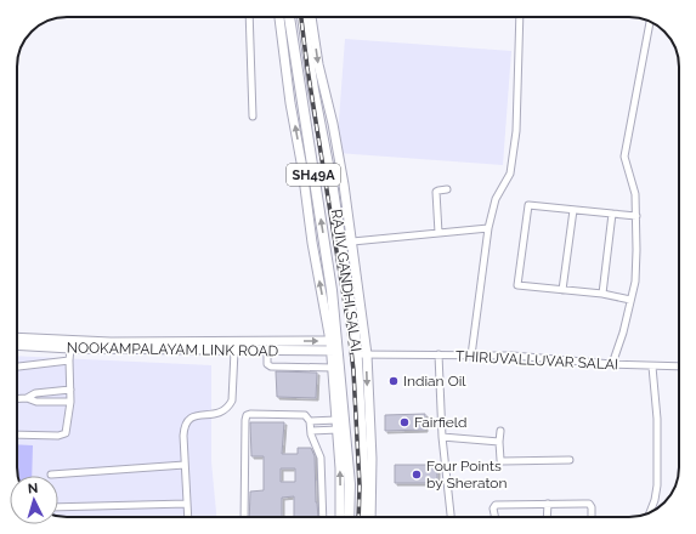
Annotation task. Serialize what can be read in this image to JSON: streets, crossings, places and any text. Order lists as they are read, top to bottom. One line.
{"streets":{"main road":["SH49A","RAJIV GANDHI SALAI"],"street":["NOOKAMPALAYAM LINK ROAD","THIRUVALLUVAR SALAI"]},"crossings":[["RAJIV GANDHI SALAI","NOOKAMPALAYAM LINK ROAD"],["RAJIV GANDHI SALAI","THIRUVALLUVAR SALAI"]],"places":["Indian Oil","Fairfield","Four Points by Sheraton"],"north":"top"}
